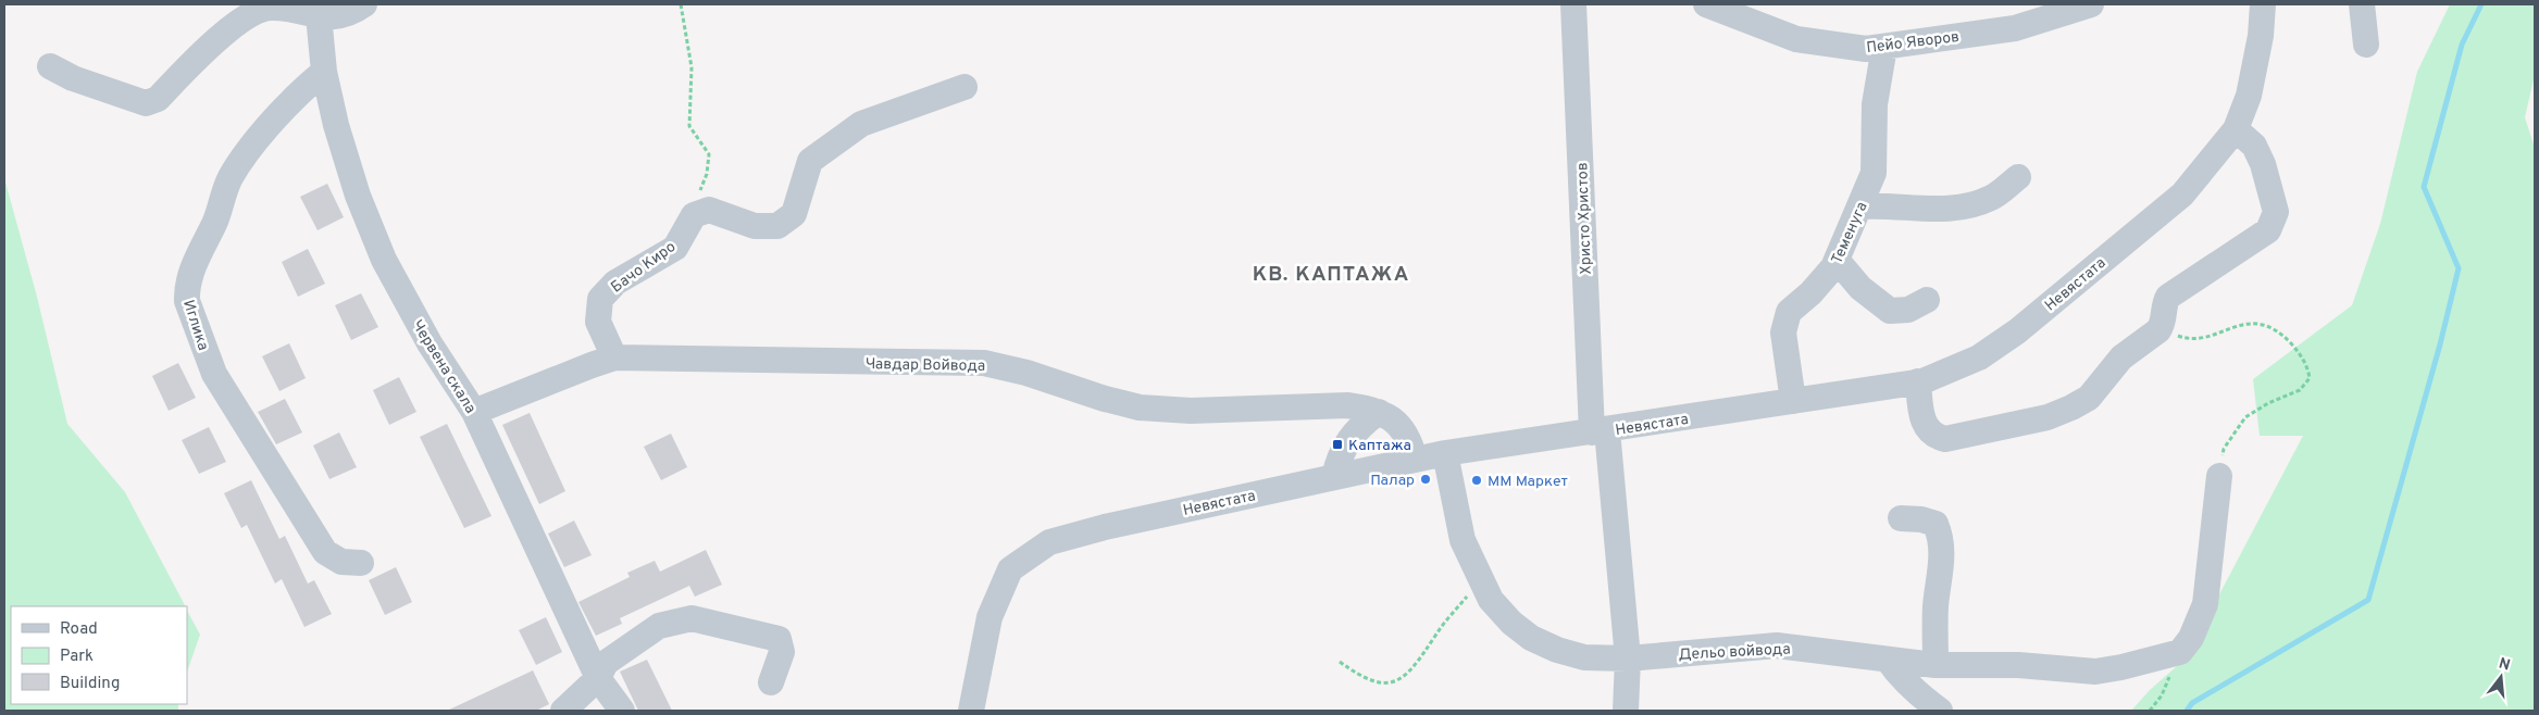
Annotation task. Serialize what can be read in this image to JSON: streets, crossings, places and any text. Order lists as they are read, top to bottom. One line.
{"streets":{"street":["Пейо Яворов","Христо Христов","Теменуга","Бачо Киро","Невястата","Иглика","Чавдар Войвода","Червена скала","Дельо войвода"]},"crossings":[["Пейо Яворов","Теменуга"],["Христо Христов","Невястата"],["Христо Христов","Дельо войвода"],["Теменуга","Невястата"],["Бачо Киро","Чавдар Войвода"],["Невястата","Дельо войвода"],["Иглика","Червена скала"],["Чавдар Войвода","Червена скала"]],"districts":["КВ. КАПТАЖА"],"places":{"transit":["Каптажа"],"other":["Палар","ММ Маркет"]},"legend":["Road","Park","Building"],"north":"top"}
